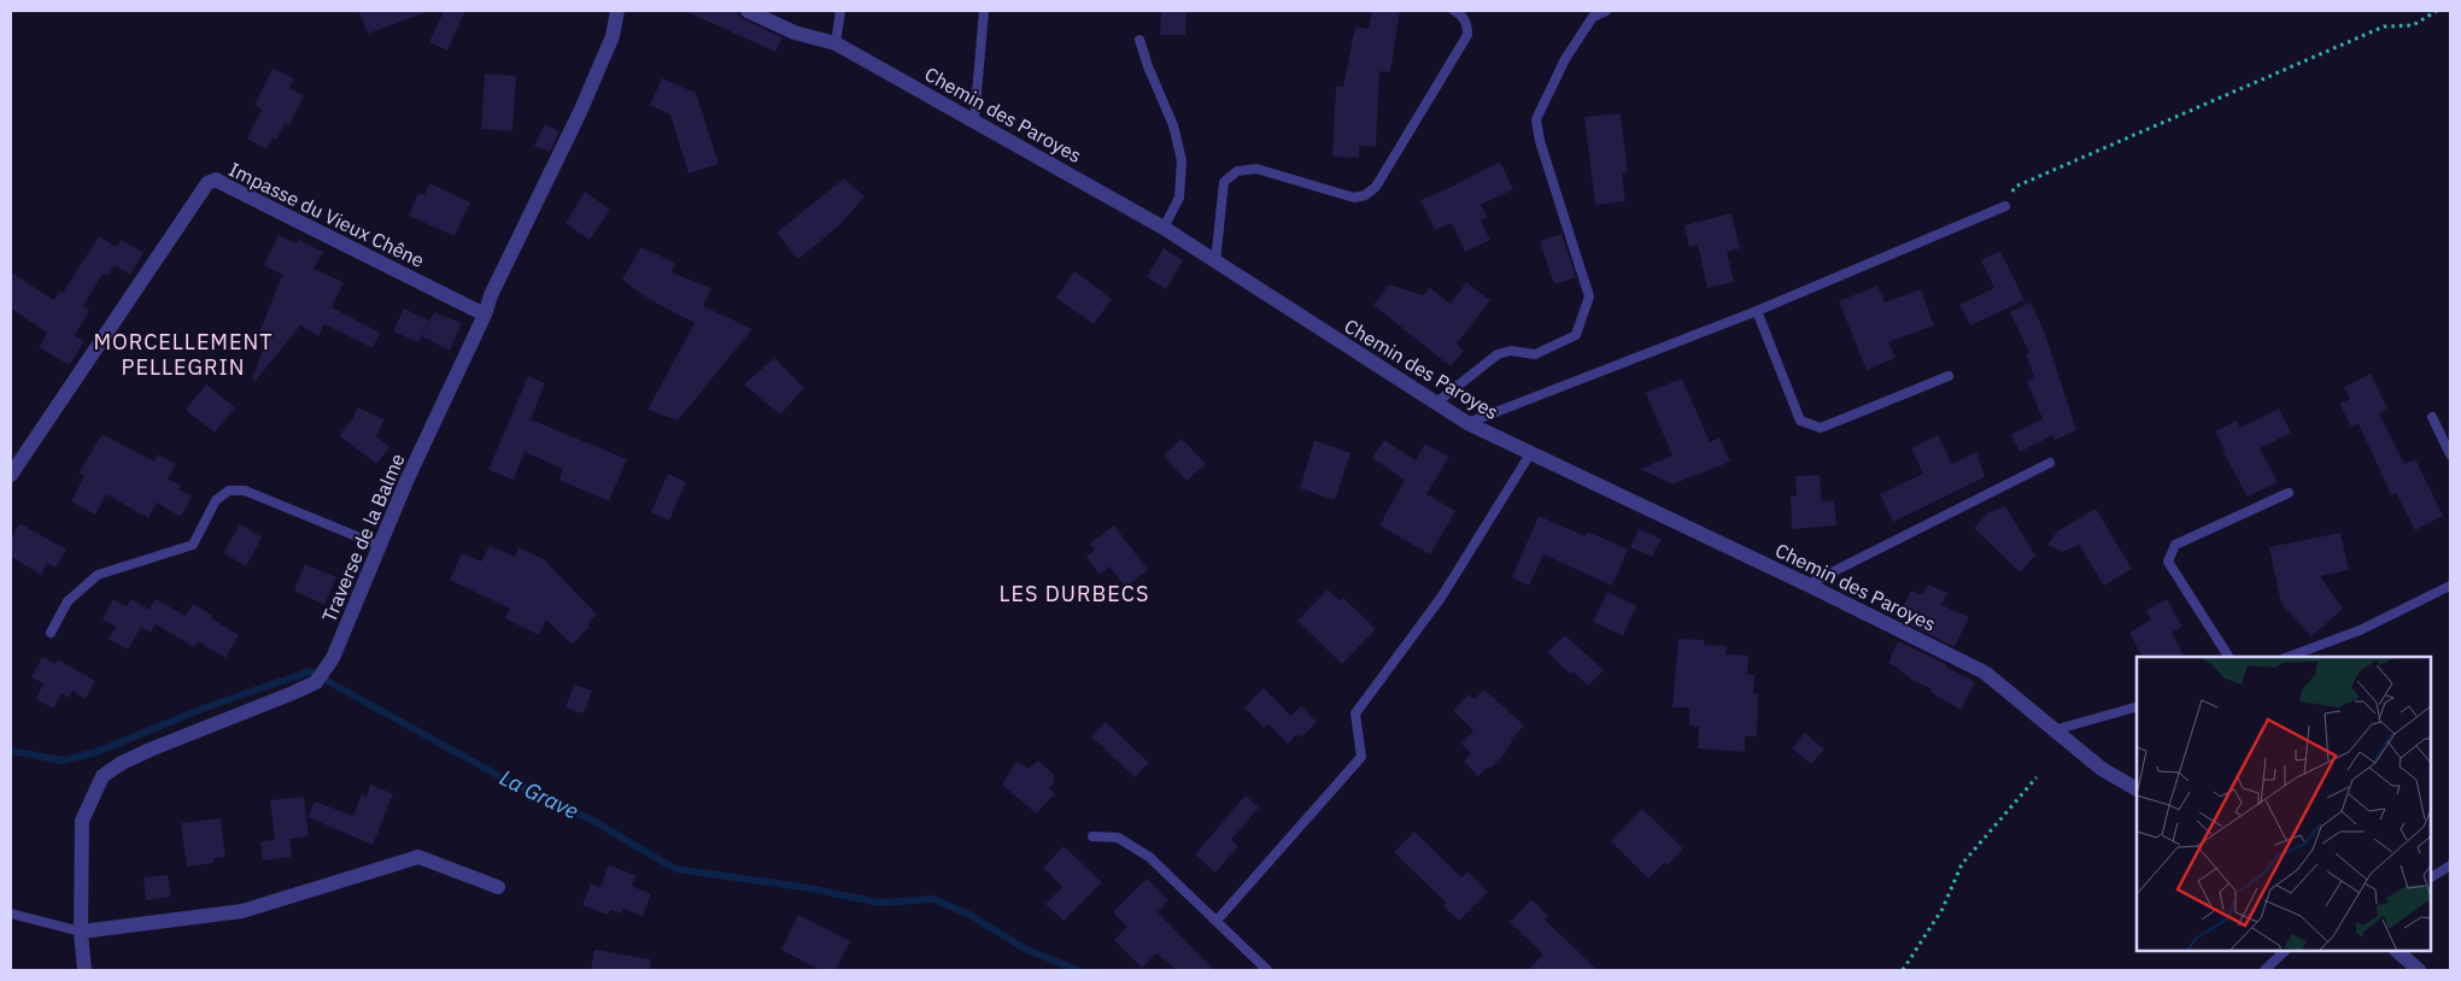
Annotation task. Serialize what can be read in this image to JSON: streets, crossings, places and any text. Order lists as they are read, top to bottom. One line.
{"streets":{"street":["Chemin des Paroyes","Impasse du Vieux Chêne","Traverse de la Balme"]},"crossings":[["Impasse du Vieux Chêne","Traverse de la Balme"]],"districts":["MORCELLEMENT PELLEGRIN","LES DURBECS"],"water":["La Grave"]}
